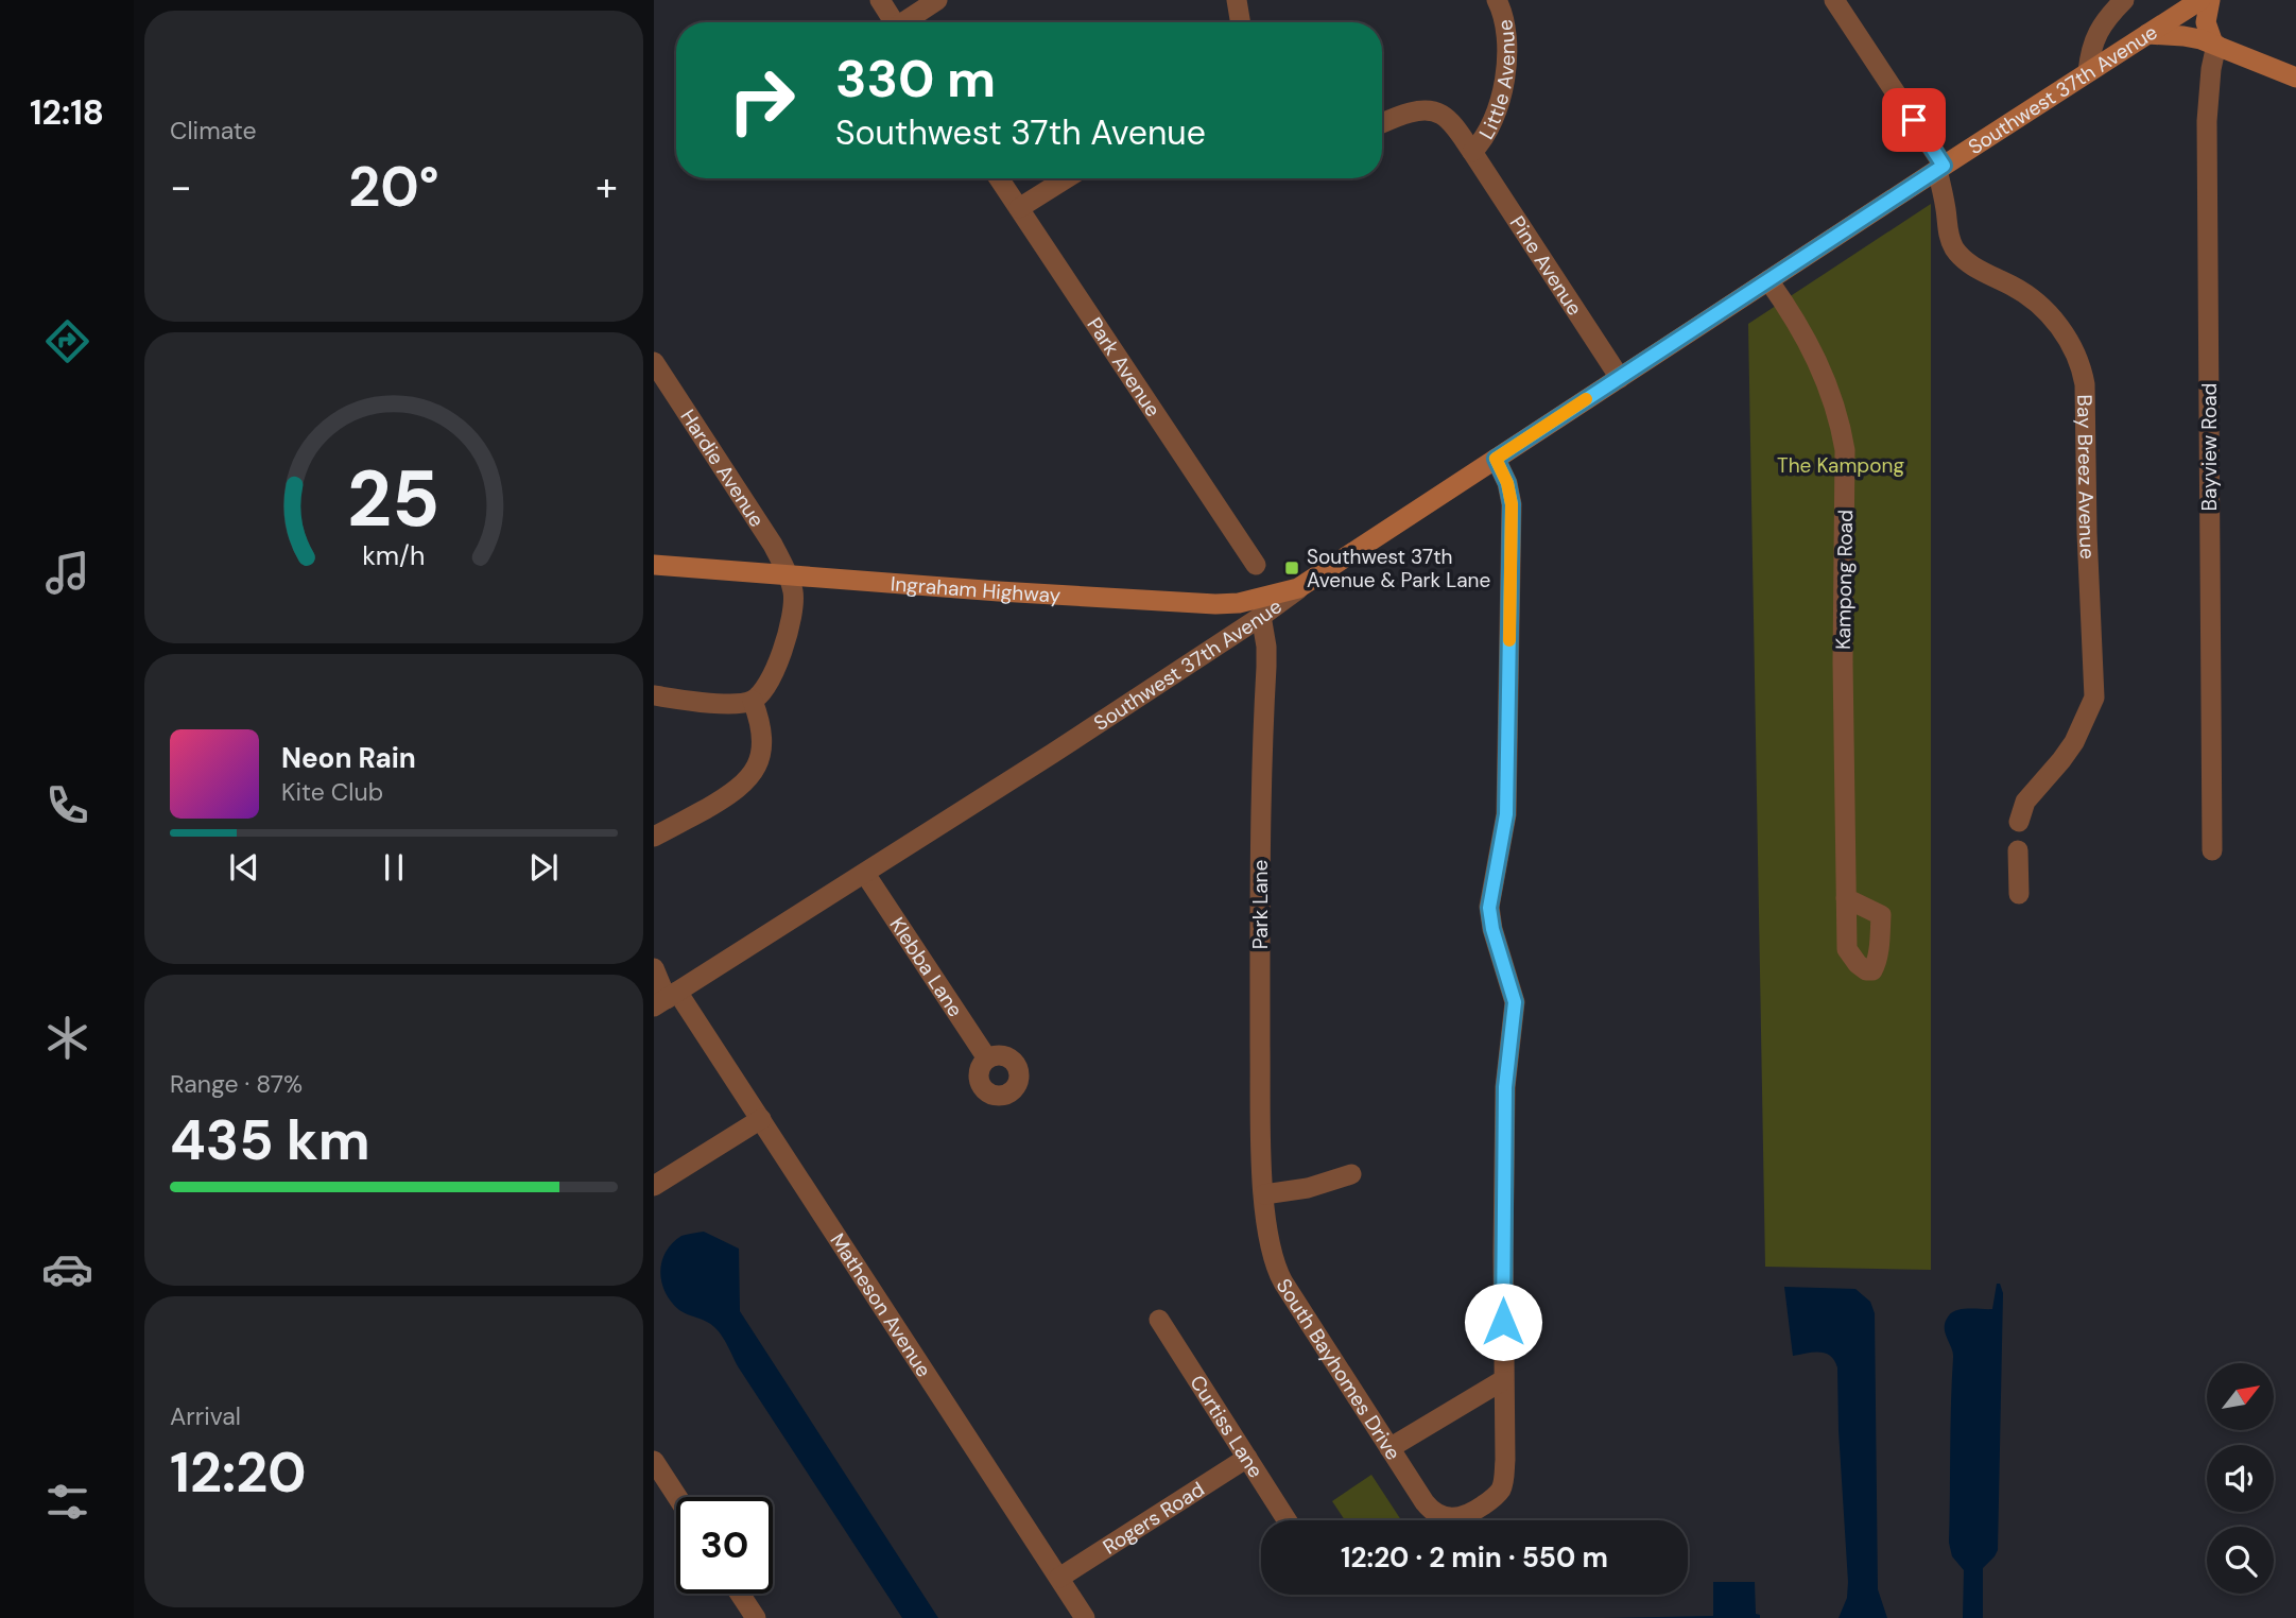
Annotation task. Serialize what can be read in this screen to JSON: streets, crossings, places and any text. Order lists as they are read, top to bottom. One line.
{"streets":{"main road":["Southwest 37th Avenue","Ingraham Highway"],"street":["Little Avenue","Pine Avenue","Park Avenue","Bayview Road","Hardie Avenue","Bay Breez Avenue","Kampong Road","Park Lane","Klebba Lane","Matheson Avenue","South Bayhomes Drive","Curtiss Lane","Rogers Road"]},"crossings":[["Little Avenue","Pine Avenue"],["Southwest 37th Avenue","Pine Avenue"],["Southwest 37th Avenue","Bay Breez Avenue"],["Southwest 37th Avenue","Kampong Road"],["Southwest 37th Avenue","Ingraham Highway"],["Southwest 37th Avenue","Park Lane"],["Southwest 37th Avenue","Klebba Lane"],["Southwest 37th Avenue","Matheson Avenue"],["Hardie Avenue","Ingraham Highway"],["Park Lane","South Bayhomes Drive"],["Matheson Avenue","Rogers Road"],["Curtiss Lane","Rogers Road"]],"parks":["The Kampong"],"places":{"transit":["Southwest 37th Avenue & Park Lane"]},"north":"top right","page":{"tabs":"12:18","tile":["Climate",["Range · 87%","435 km"],["Arrival","12:20"]],"turn":["330 m","Southwest 37th Avenue"],"heat":["−","20°","+"],"song":["Neon Rain","Kite Club"],"limit":"30","trip":"12:20 · 2 min · 550 m","gauge":["25","km/h"]}}
